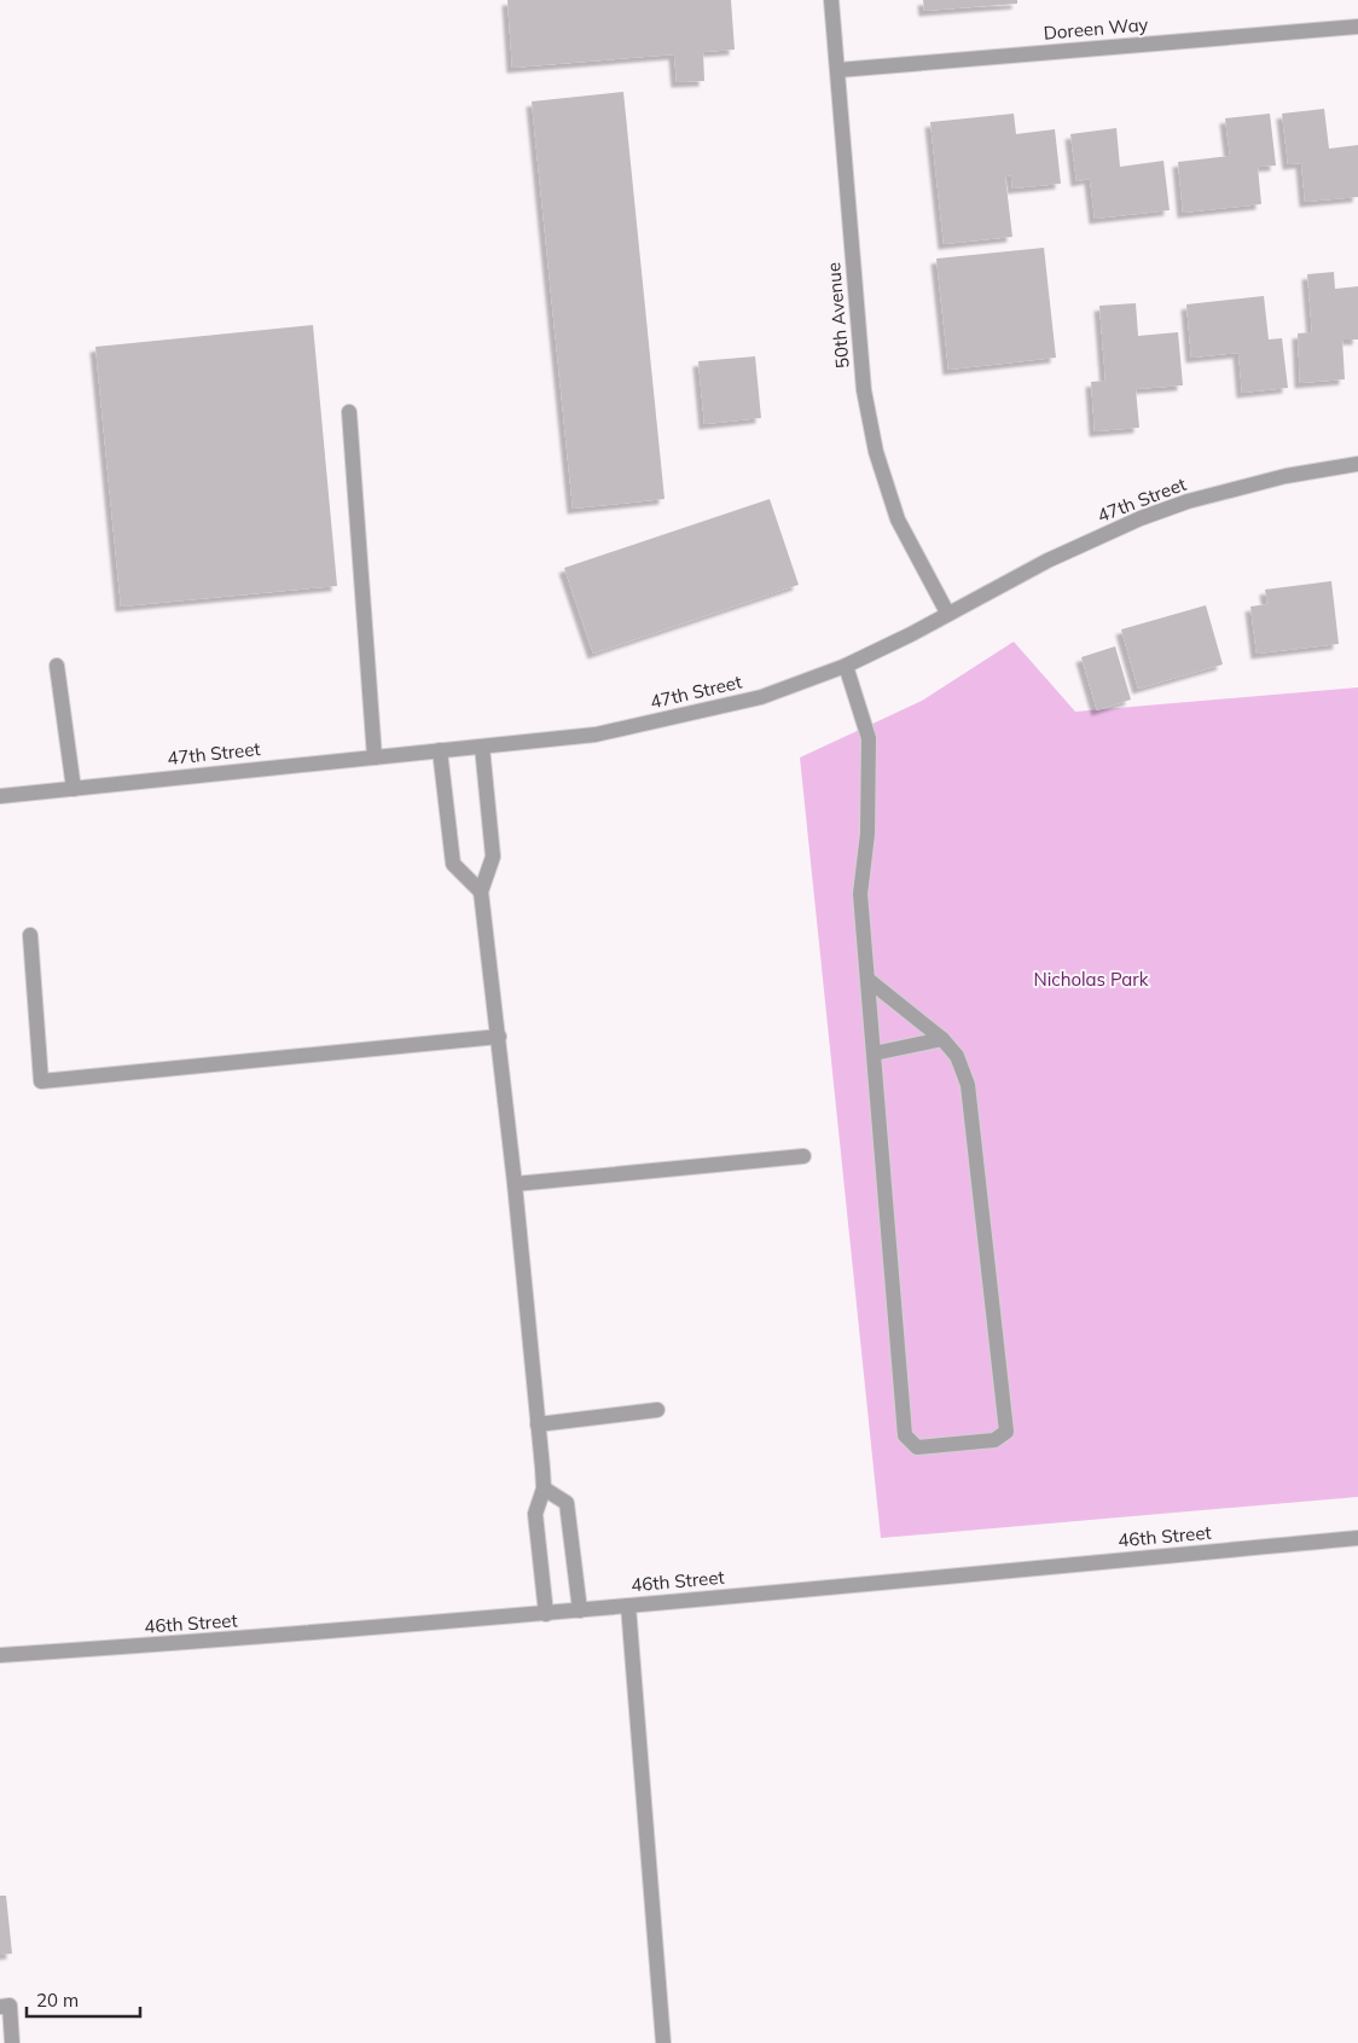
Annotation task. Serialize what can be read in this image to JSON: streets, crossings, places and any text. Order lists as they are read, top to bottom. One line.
{"streets":{"street":["Doreen Way","50th Avenue","47th Street","46th Street"]},"crossings":[["Doreen Way","50th Avenue"],["50th Avenue","47th Street"]],"parks":["Nicholas Park"],"scale_bar":"20 m"}
